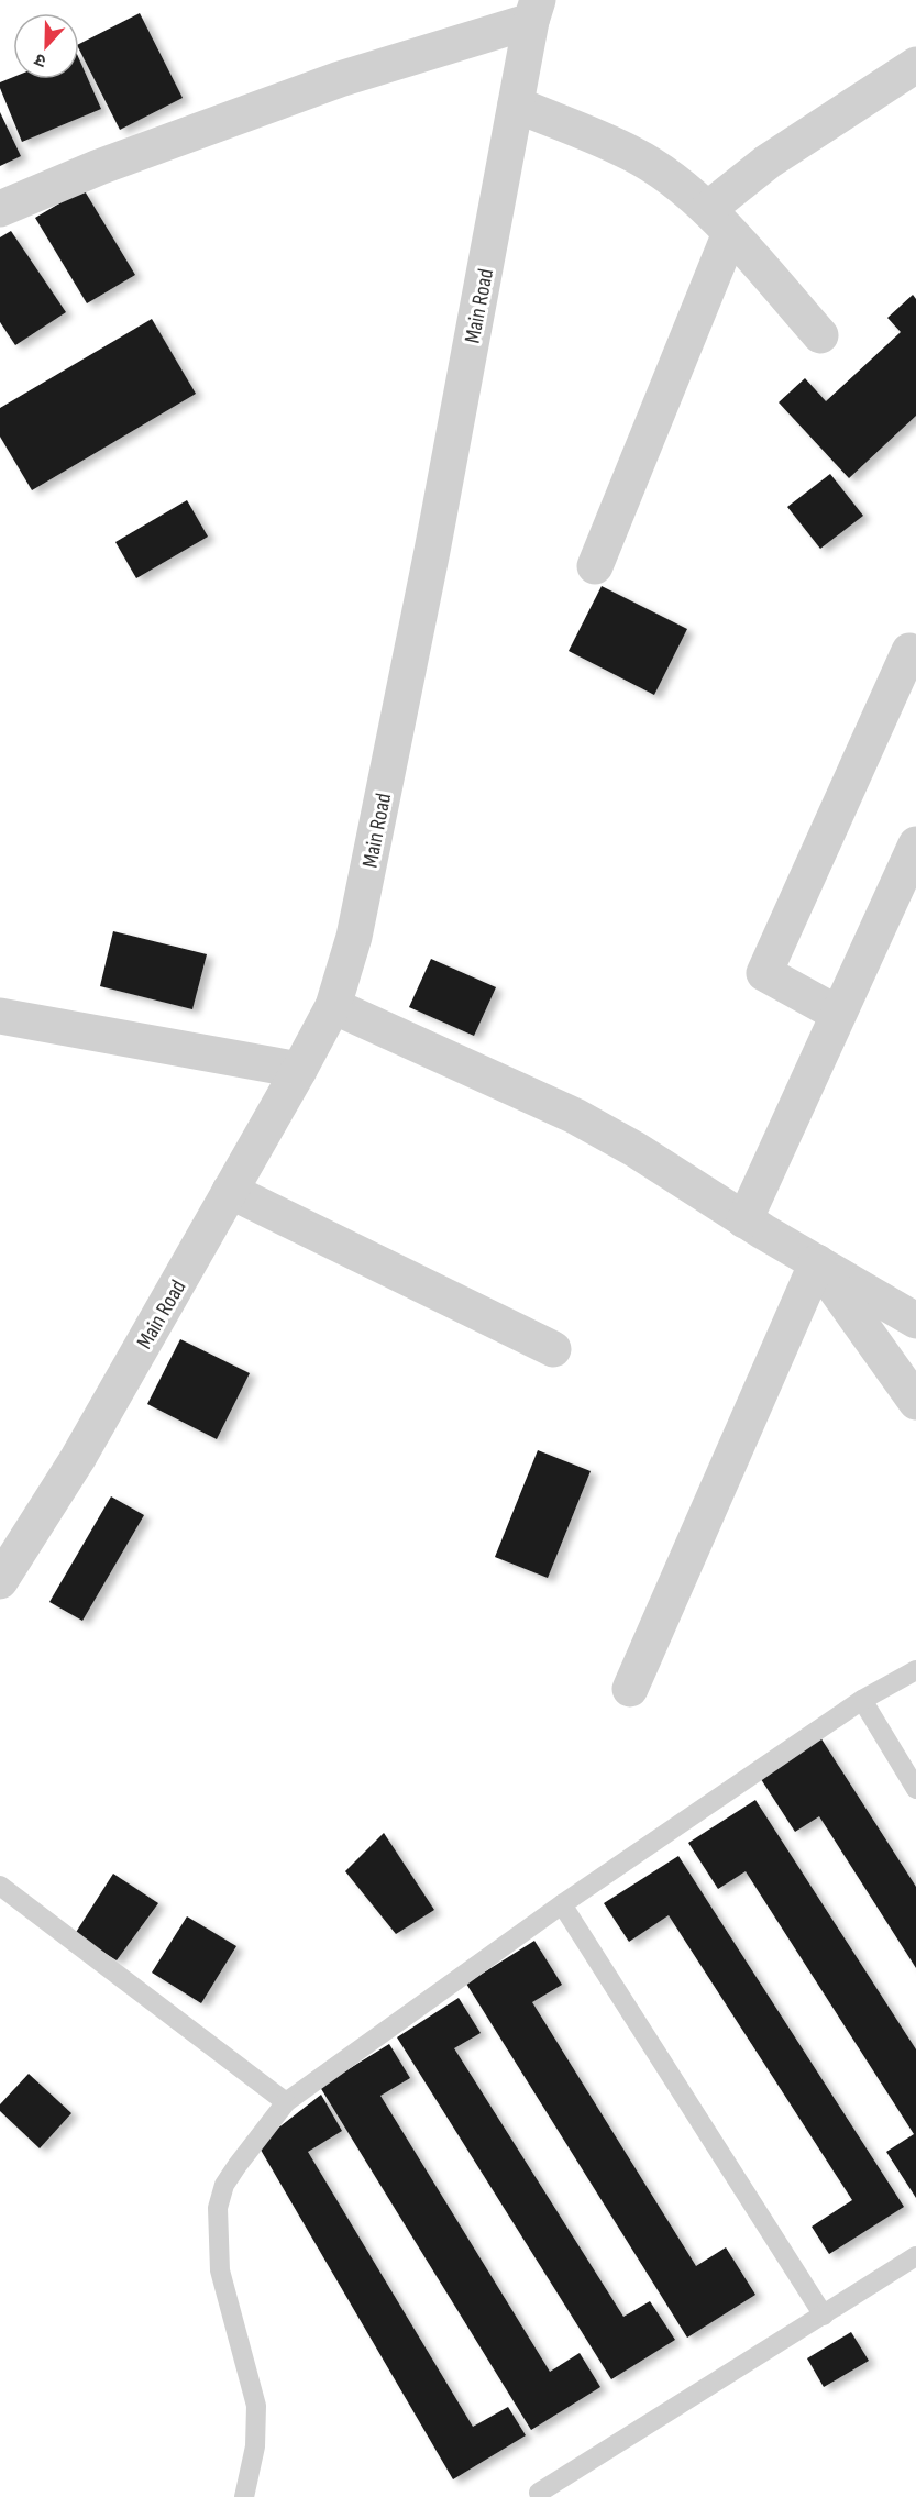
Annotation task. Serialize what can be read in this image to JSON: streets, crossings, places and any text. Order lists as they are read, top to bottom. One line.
{"streets":{"street":["Main Road"]},"north":"bottom"}
